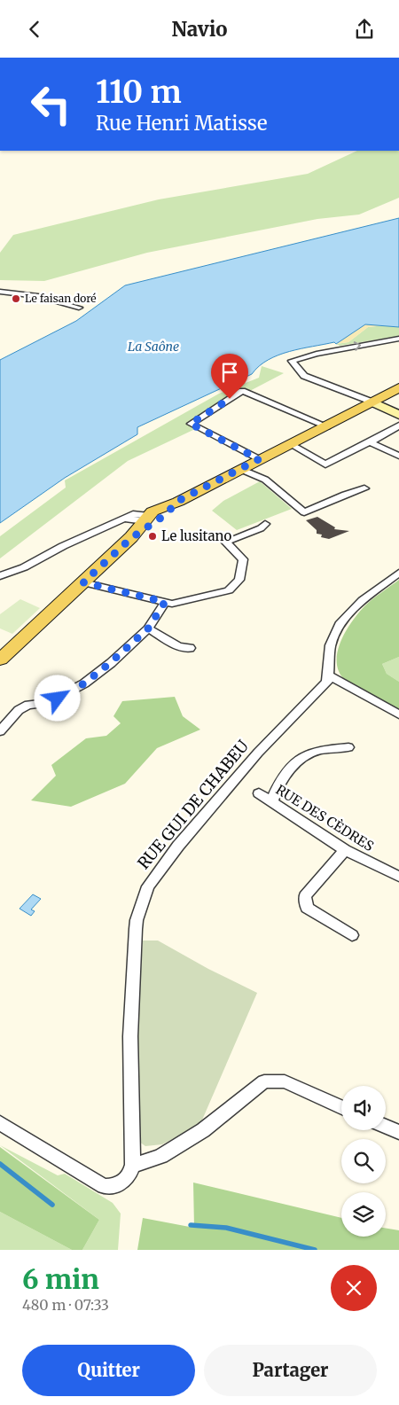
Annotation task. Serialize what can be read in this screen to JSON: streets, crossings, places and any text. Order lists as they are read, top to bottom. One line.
{"streets":{"street":["RUE GUI DE CHABEU","RUE DES CÈDRES"]},"water":["La Saône"],"places":["Le faisan doré","Le lusitano"],"page":{"header":"Navio","turn":["110 m","Rue Henri Matisse"],"heading":["6 min","480 m · 07:33"],"buttons":["Quitter","Partager"]}}
